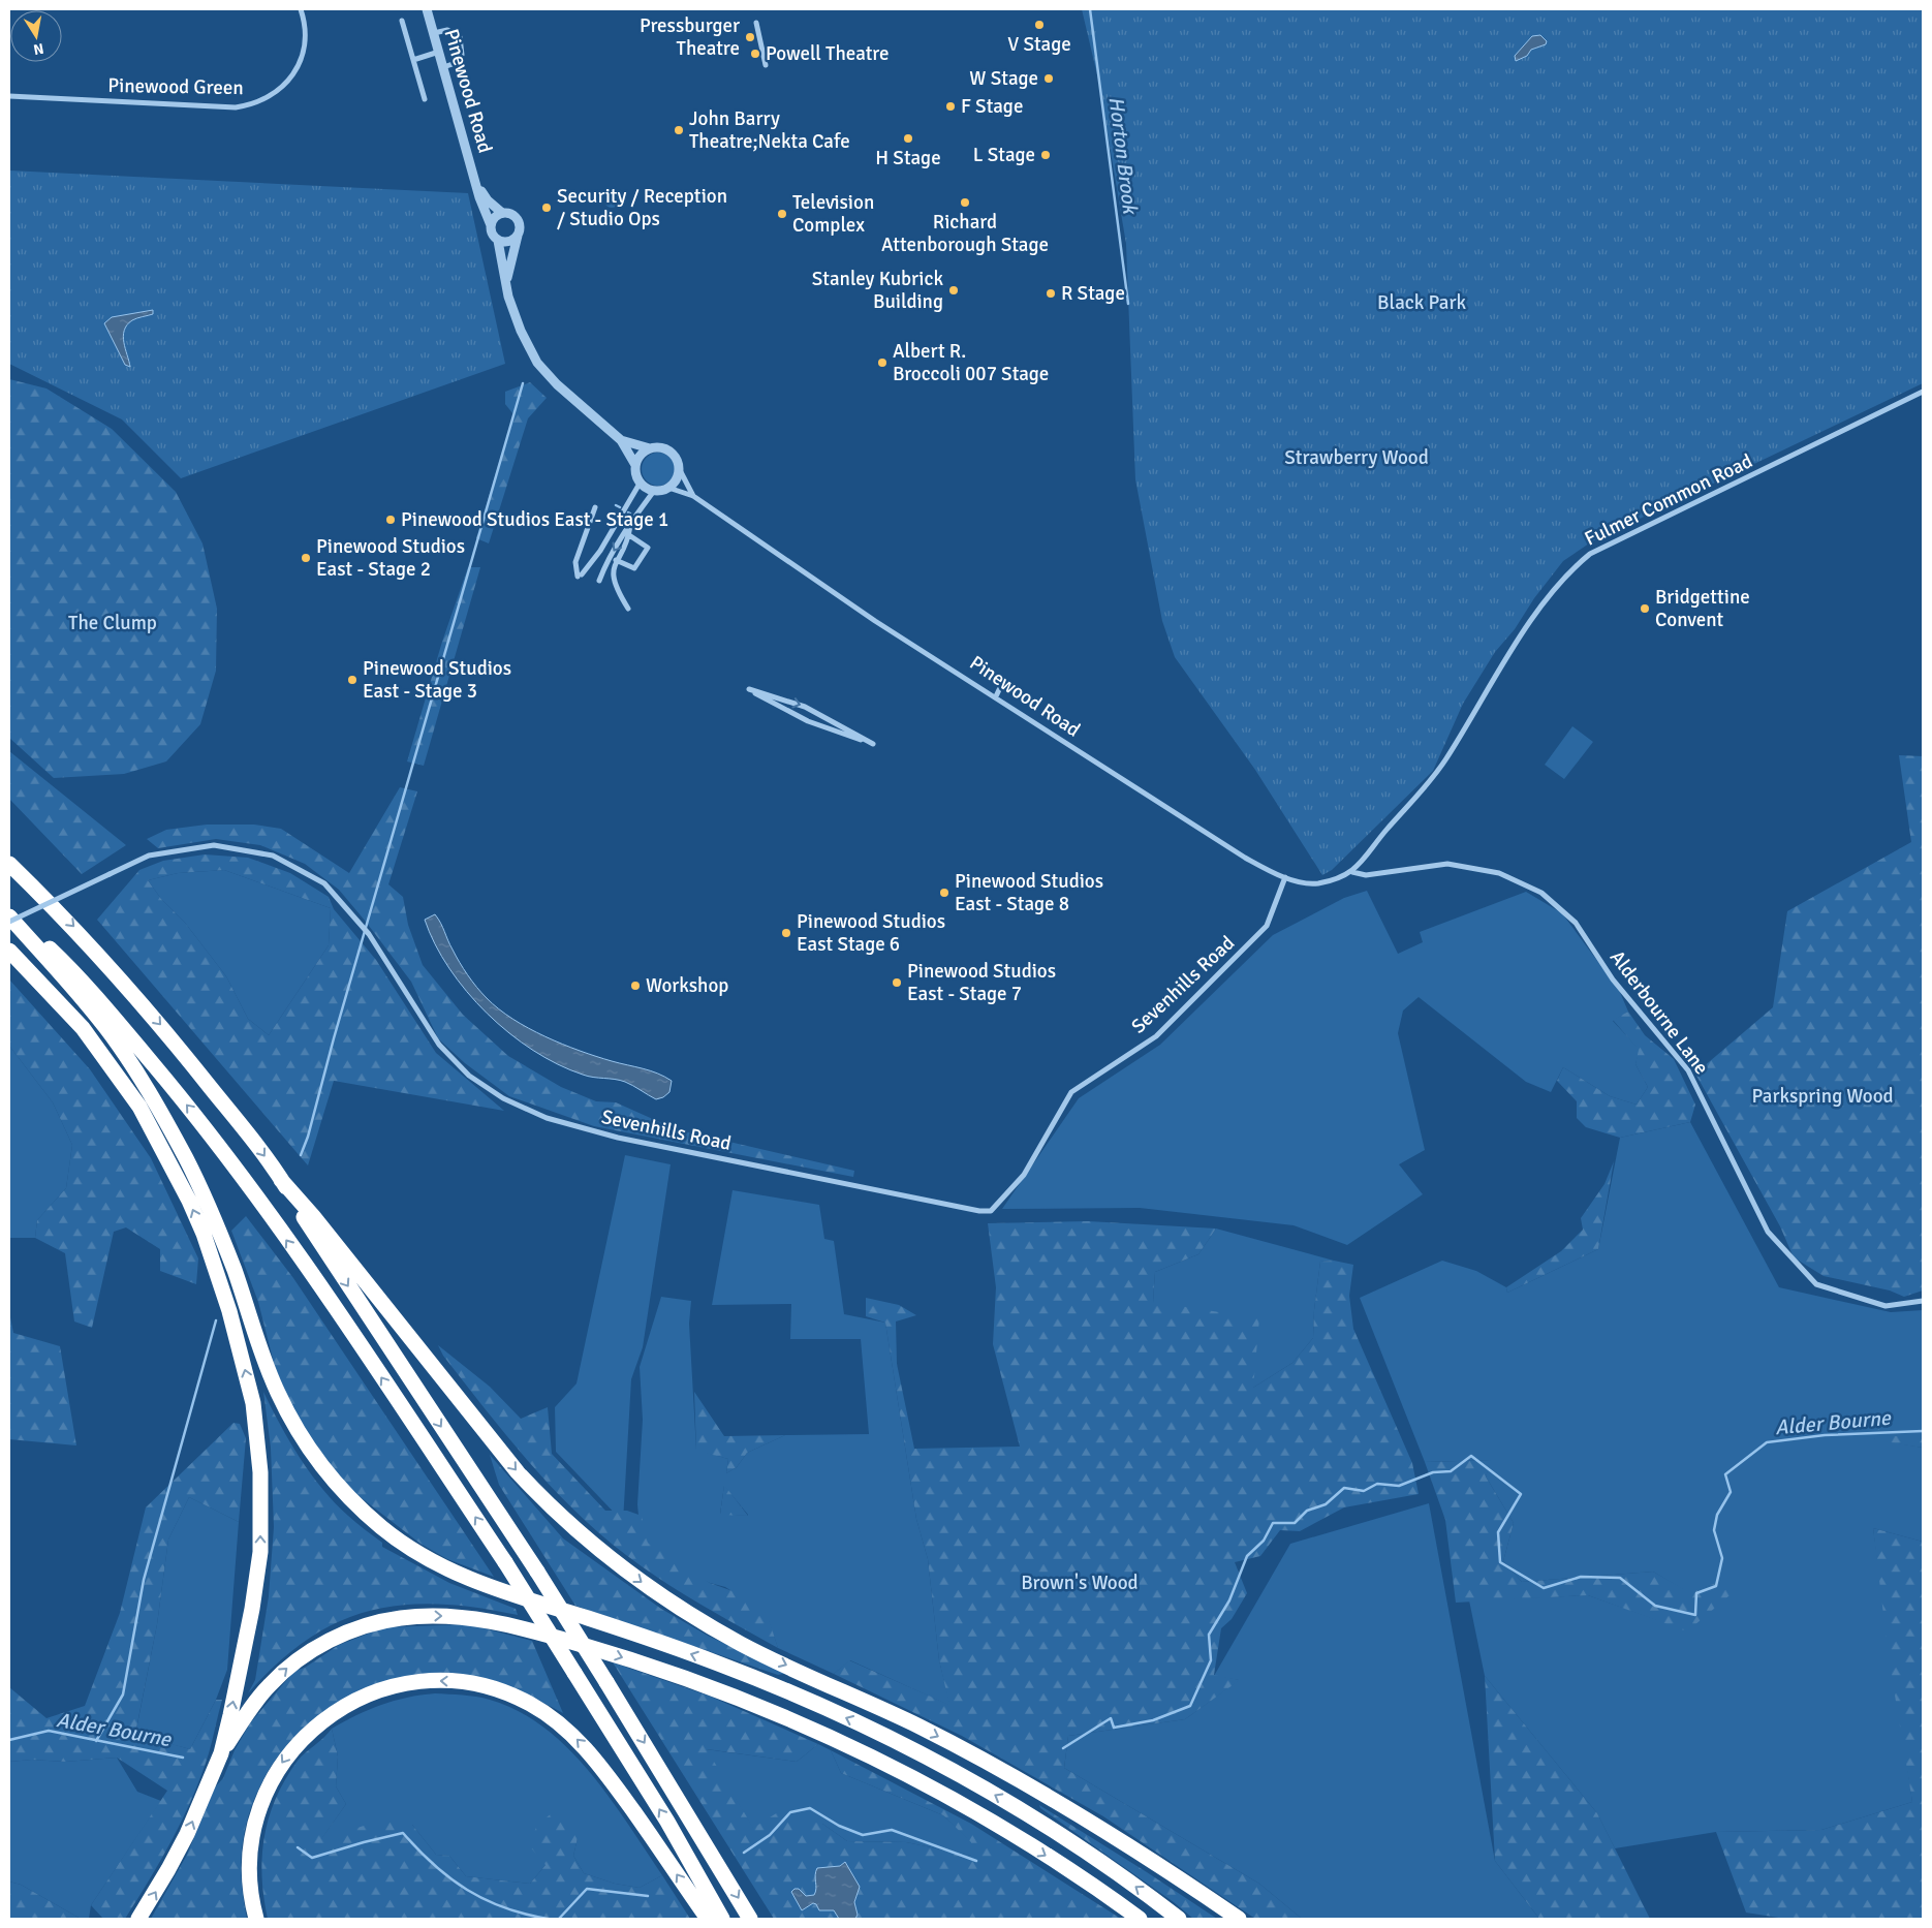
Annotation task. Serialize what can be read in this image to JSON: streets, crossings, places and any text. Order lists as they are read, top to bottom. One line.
{"streets":{"street":["Pinewood Green","Pinewood Road","Fulmer Common Road","Sevenhills Road","Alderbourne Lane"]},"crossings":[["Pinewood Road","Fulmer Common Road"],["Pinewood Road","Sevenhills Road"],["Pinewood Road","Alderbourne Lane"],["Fulmer Common Road","Alderbourne Lane"]],"water":["Horton Brook","Alder Bourne"],"parks":["Black Park","Strawberry Wood","The Clump","Parkspring Wood","Brown's Wood"],"places":["V Stage","Pressburger Theatre","Powell Theatre","W Stage","F Stage","John Barry Theatre;Nekta Cafe","H Stage","L Stage","Richard Attenborough Stage","Security / Reception / Studio Ops","Television Complex","Stanley Kubrick Building","R Stage","Albert R. Broccoli 007 Stage","Pinewood Studios East - Stage 1","Pinewood Studios East - Stage 2","Bridgettine Convent","Pinewood Studios East - Stage 3","Pinewood Studios East - Stage 8","Pinewood Studios East Stage 6","Pinewood Studios East - Stage 7","Workshop"],"north":"bottom"}
